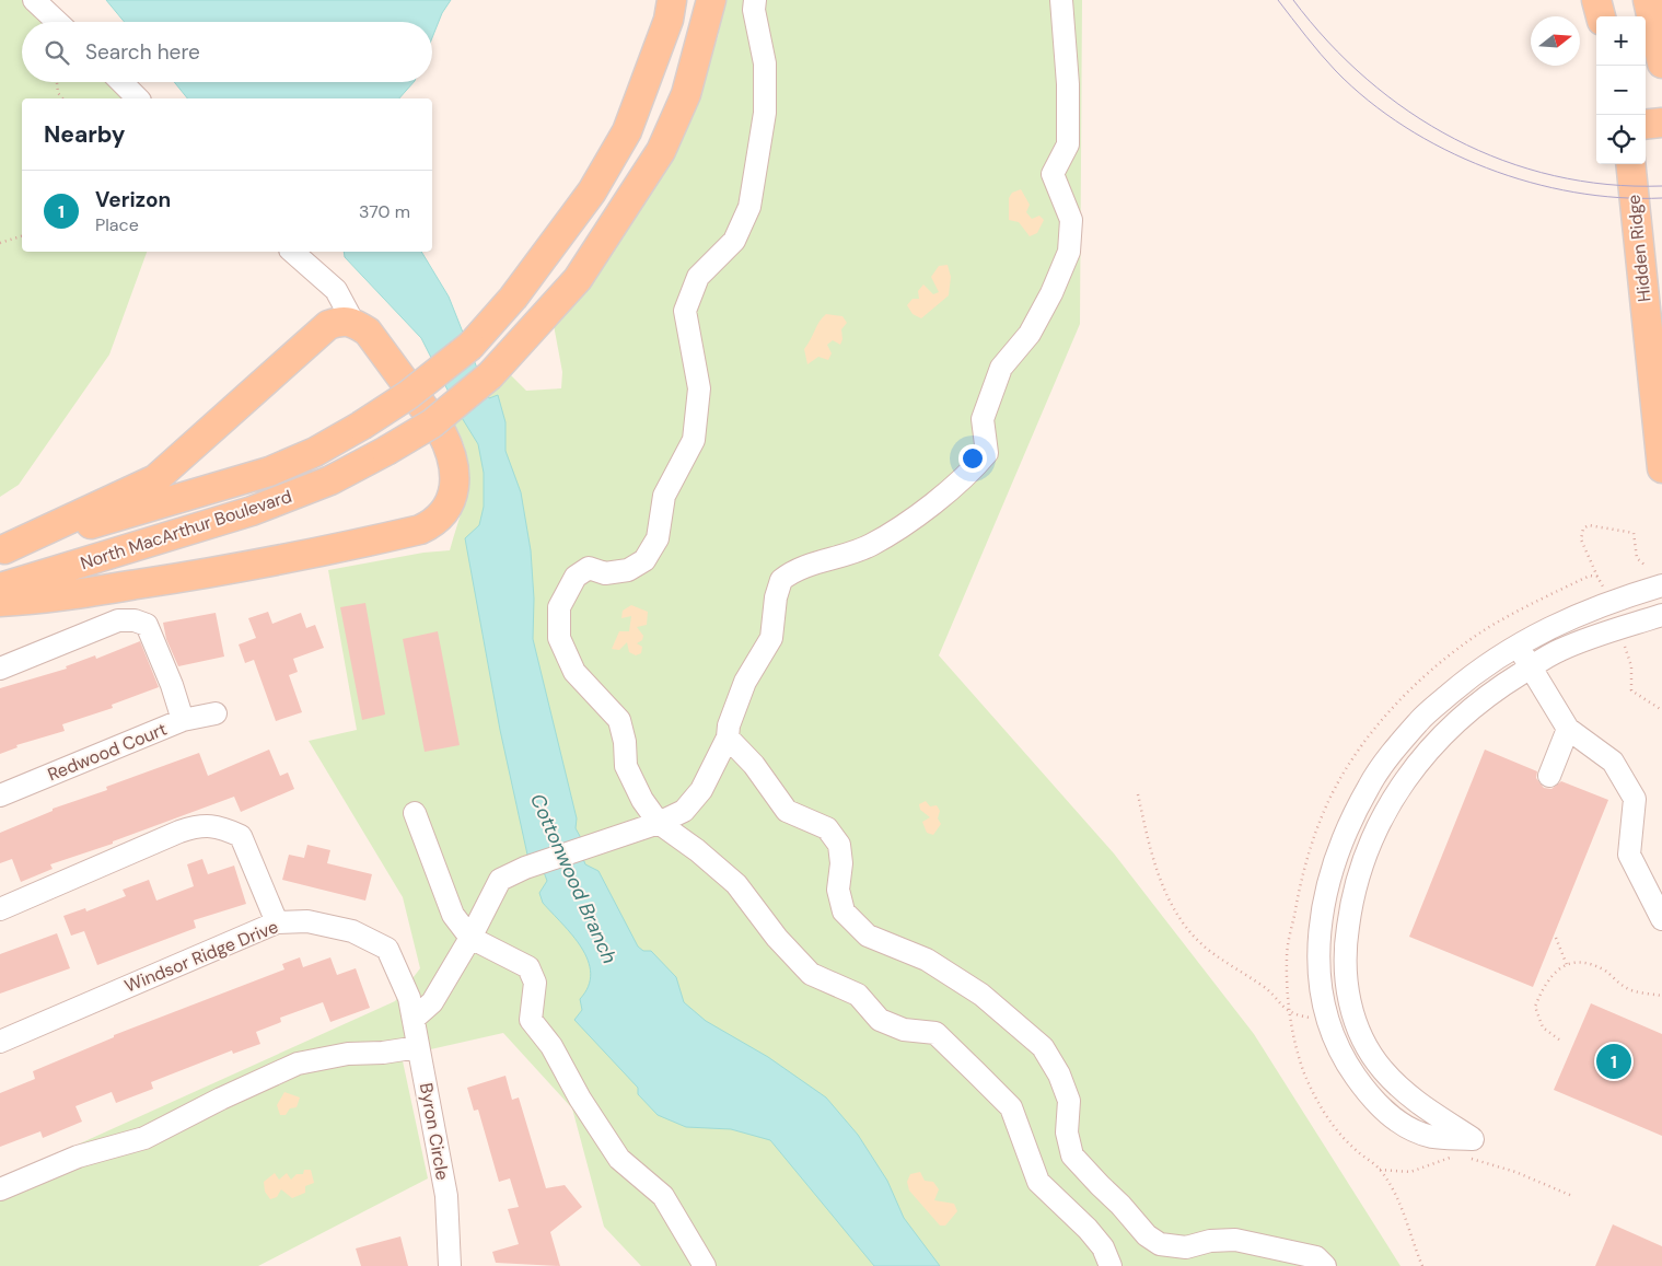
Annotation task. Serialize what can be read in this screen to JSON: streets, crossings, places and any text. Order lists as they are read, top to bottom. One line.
{"streets":{"main road":["Hidden Ridge","North MacArthur Boulevard"],"street":["Redwood Court","Windsor Ridge Drive","Byron Circle"]},"crossings":[["Windsor Ridge Drive","Byron Circle"]],"water":["Cottonwood Branch"],"north":"right","page":{"map_buttons":["+","−"],"search":"Search here","heading":"Nearby","list":[{"mark":"1","name":"Verizon","note":"Place","value":"370 m"}],"pins":"1"}}
